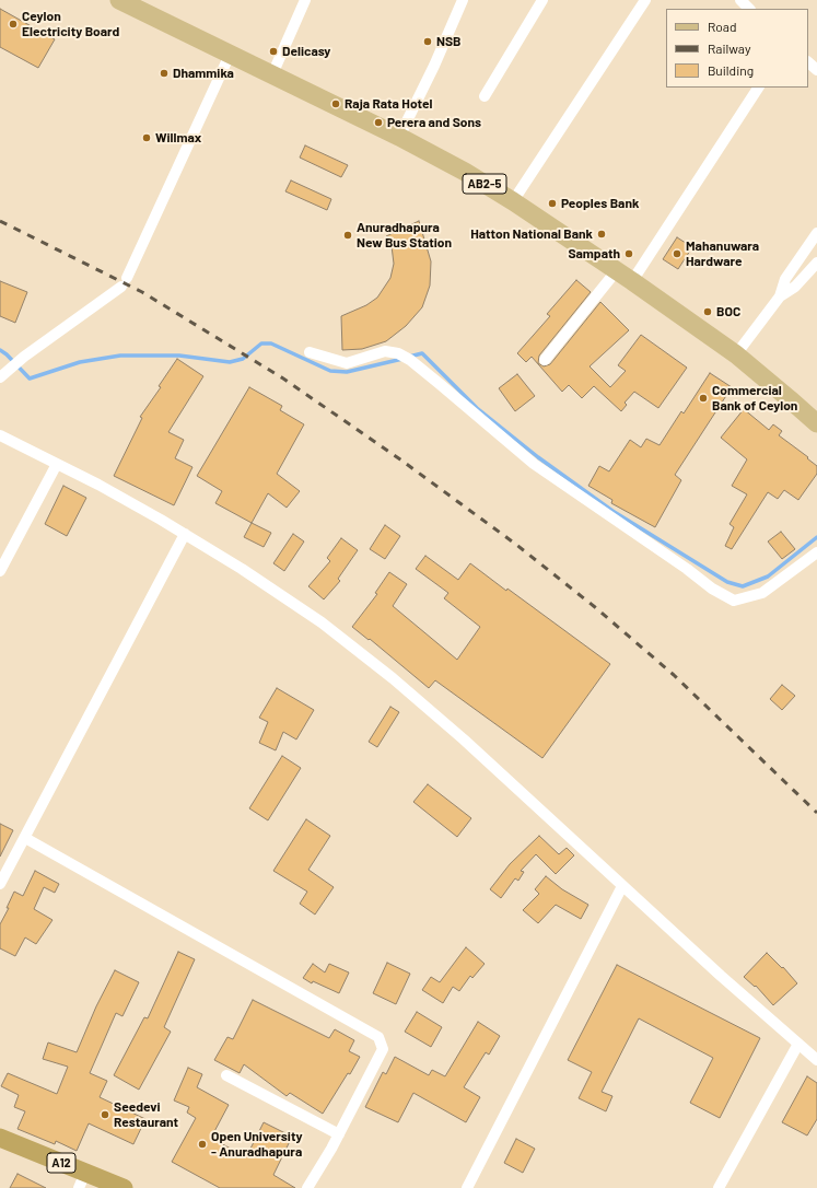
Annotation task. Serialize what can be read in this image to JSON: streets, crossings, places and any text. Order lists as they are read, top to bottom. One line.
{"streets":{"highway":["A12"],"main road":["AB2-5"]},"places":["Ceylon Electricity Board","NSB","Delicasy","Dhammika","Raja Rata Hotel","Perera and Sons","Willmax","Peoples Bank","Hatton National Bank","Anuradhapura New Bus Station","Sampath","Mahanuwara Hardware","BOC","Commercial Bank of Ceylon","Seedevi Restaurant","Open University - Anuradhapura"],"legend":["Road","Railway","Building"]}
